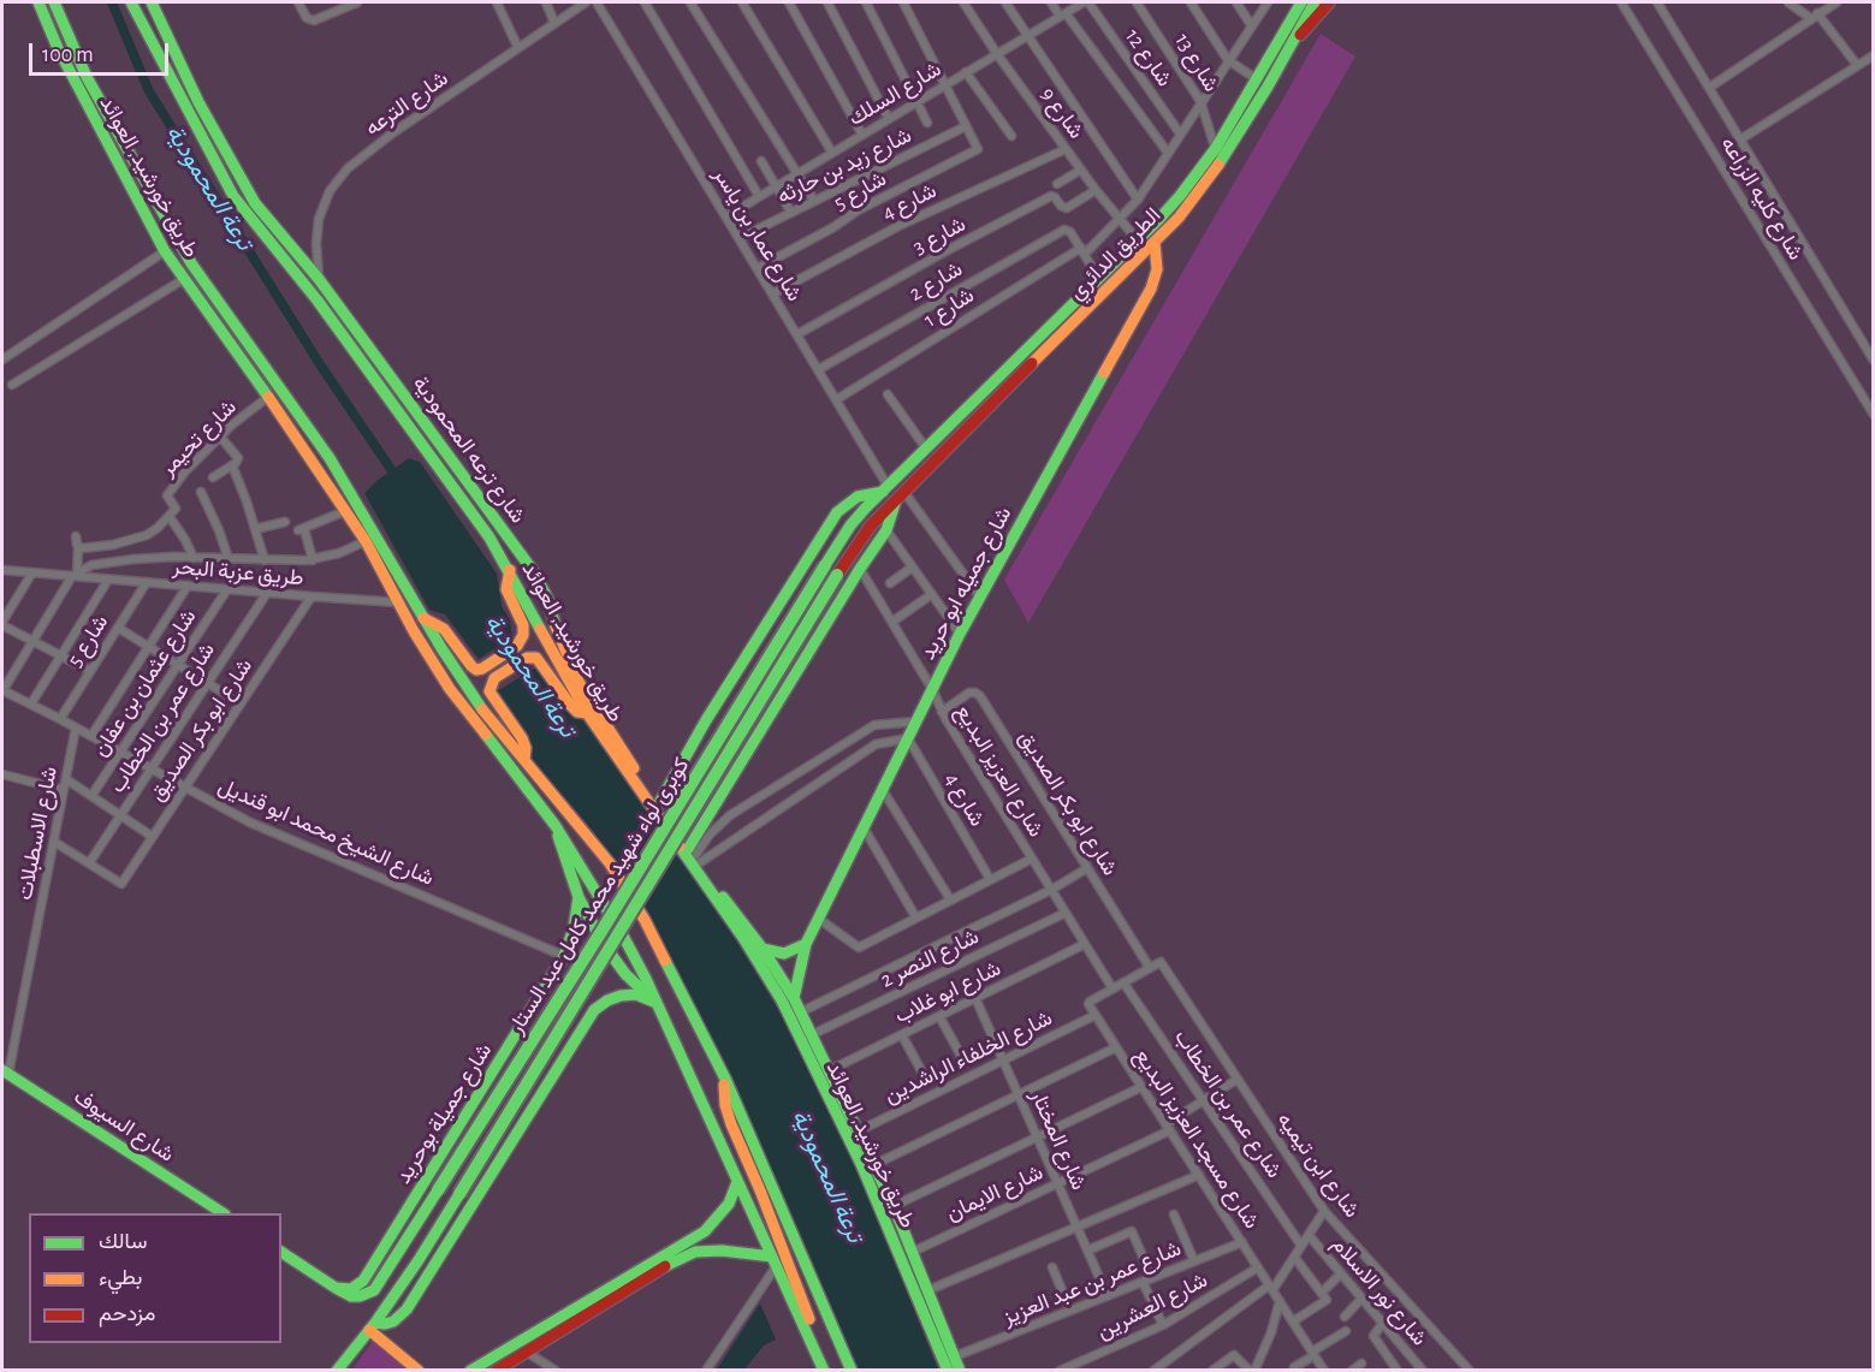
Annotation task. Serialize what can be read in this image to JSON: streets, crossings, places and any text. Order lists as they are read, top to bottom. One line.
{"streets":{"main road":["طريق خورشيد, العوائد","الطريق الدائري","شارع ترعه المحمودية","شارع جميله ابو حريد","كوبرى لواء شهيد محمد كامل عبد الستار","شارع جميلة بوحريد","شارع السيوف"],"street":["شارع 12","شارع 13","شارع السلك","شارع الترعه","شارع 9","شارع زيد بن حارثه","شارع 5","شارع كليه الزراعه","شارع 4","شارع عمار بن ياسر","شارع 3","شارع 2","شارع 1","شارع تحيمر","طريق عزبة البحر","شارع عثمان بن عفان","شارع عمر بن الخطاب","شارع ابو بكر الصديق","شارع العزيز البديع","شارع الشيخ محمد ابو قنديل","شارع الاسطبلات","شارع النصر 2","شارع ابو غلاب","شارع الخلفاء الراشدين","شارع مسجد العزيز البديع","شارع المختار","شارع ابن تيميه","شارع الايمان","شارع عمر بن عبد العزيز","شارع نور الاسلام","شارع العشرين"]},"crossings":[["شارع 12","شارع السلك"],["شارع 12","شارع 1"],["شارع 13","الطريق الدائري"],["شارع 13","شارع 1"],["شارع السلك","شارع 9"],["شارع السلك","شارع عمار بن ياسر"],["شارع الترعه","شارع ترعه المحمودية"],["شارع 9","شارع 4"],["شارع 9","شارع 3"],["شارع 9","الطريق الدائري"],["شارع 9","شارع 1"],["شارع زيد بن حارثه","شارع 5"],["شارع زيد بن حارثه","شارع عمار بن ياسر"],["طريق خورشيد, العوائد","شارع تحيمر"],["طريق خورشيد, العوائد","طريق عزبة البحر"],["شارع 5","شارع عمار بن ياسر"],["شارع 5","طريق عزبة البحر"],["شارع 5","شارع الشيخ محمد ابو قنديل"],["شارع 4","شارع عمار بن ياسر"],["شارع 4","شارع جميله ابو حريد"],["شارع عمار بن ياسر","شارع 3"],["شارع عمار بن ياسر","الطريق الدائري"],["شارع عمار بن ياسر","شارع 2"],["شارع عمار بن ياسر","شارع 1"],["شارع عمار بن ياسر","شارع جميله ابو حريد"],["شارع عمار بن ياسر","كوبرى لواء شهيد محمد كامل عبد الستار"],["الطريق الدائري","شارع جميله ابو حريد"],["الطريق الدائري","كوبرى لواء شهيد محمد كامل عبد الستار"],["شارع 2","شارع 1"],["شارع ترعه المحمودية","شارع جميله ابو حريد"],["شارع ترعه المحمودية","شارع النصر 2"],["شارع ترعه المحمودية","شارع ابو غلاب"],["شارع ترعه المحمودية","شارع الخلفاء الراشدين"],["شارع ترعه المحمودية","شارع الايمان"],["شارع ترعه المحمودية","شارع عمر بن عبد العزيز"],["طريق عزبة البحر","شارع عثمان بن عفان"],["طريق عزبة البحر","شارع عمر بن الخطاب"],["طريق عزبة البحر","شارع ابو بكر الصديق"],["شارع جميله ابو حريد","شارع العزيز البديع"],["شارع عثمان بن عفان","شارع الشيخ محمد ابو قنديل"],["شارع عمر بن الخطاب","شارع ابو بكر الصديق"],["شارع عمر بن الخطاب","شارع الشيخ محمد ابو قنديل"],["شارع عمر بن الخطاب","شارع الايمان"],["شارع ابو بكر الصديق","شارع العزيز البديع"],["شارع ابو بكر الصديق","شارع الشيخ محمد ابو قنديل"],["شارع ابو بكر الصديق","شارع ابن تيميه"],["شارع العزيز البديع","شارع النصر 2"],["شارع العزيز البديع","شارع ابو غلاب"],["شارع العزيز البديع","شارع مسجد العزيز البديع"],["شارع الشيخ محمد ابو قنديل","شارع الاسطبلات"],["شارع الشيخ محمد ابو قنديل","شارع جميلة بوحريد"],["شارع الاسطبلات","شارع السيوف"],["كوبرى لواء شهيد محمد كامل عبد الستار","شارع جميلة بوحريد"],["شارع ابو غلاب","شارع المختار"],["شارع الخلفاء الراشدين","شارع مسجد العزيز البديع"],["شارع الخلفاء الراشدين","شارع المختار"],["شارع مسجد العزيز البديع","شارع الايمان"],["شارع مسجد العزيز البديع","شارع عمر بن عبد العزيز"],["شارع مسجد العزيز البديع","شارع العشرين"],["شارع المختار","شارع الايمان"],["شارع المختار","شارع عمر بن عبد العزيز"],["شارع ابن تيميه","شارع الايمان"]],"water":["ترعة المحمودية"],"legend":["سالك","بطيء","مزدحم"],"scale_bar":"100 m"}
